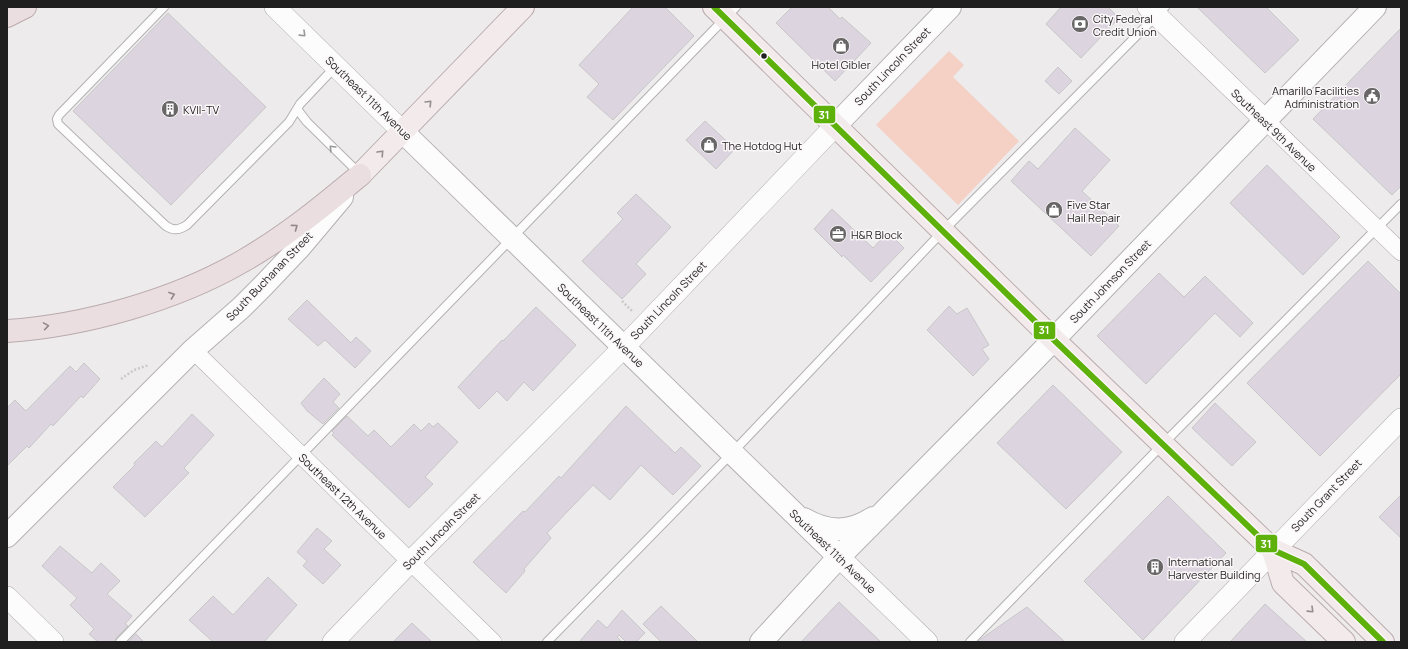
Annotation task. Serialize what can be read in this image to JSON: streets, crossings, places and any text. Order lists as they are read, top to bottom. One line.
{"streets":{"main road":["South Lincoln Street","Southeast 11th Avenue","South Buchanan Street","South Johnson Street"],"street":["Southeast 9th Avenue","South Grant Street","Southeast 12th Avenue"]},"crossings":[["South Lincoln Street","Southeast 11th Avenue"],["South Lincoln Street","Southeast 12th Avenue"],["Southeast 11th Avenue","South Buchanan Street"],["Southeast 11th Avenue","South Johnson Street"],["Southeast 9th Avenue","South Johnson Street"],["South Buchanan Street","Southeast 12th Avenue"]],"places":{"bank":["City Federal Credit Union"],"shop":["Hotel Gibler","The Hotdog Hut","Five Star Hail Repair"],"public building":["Amarillo Facilities Administration"],"building":["KVII-TV","International Harvester Building"],"office":["H&R Block"]},"lines":["transit line 31"]}
